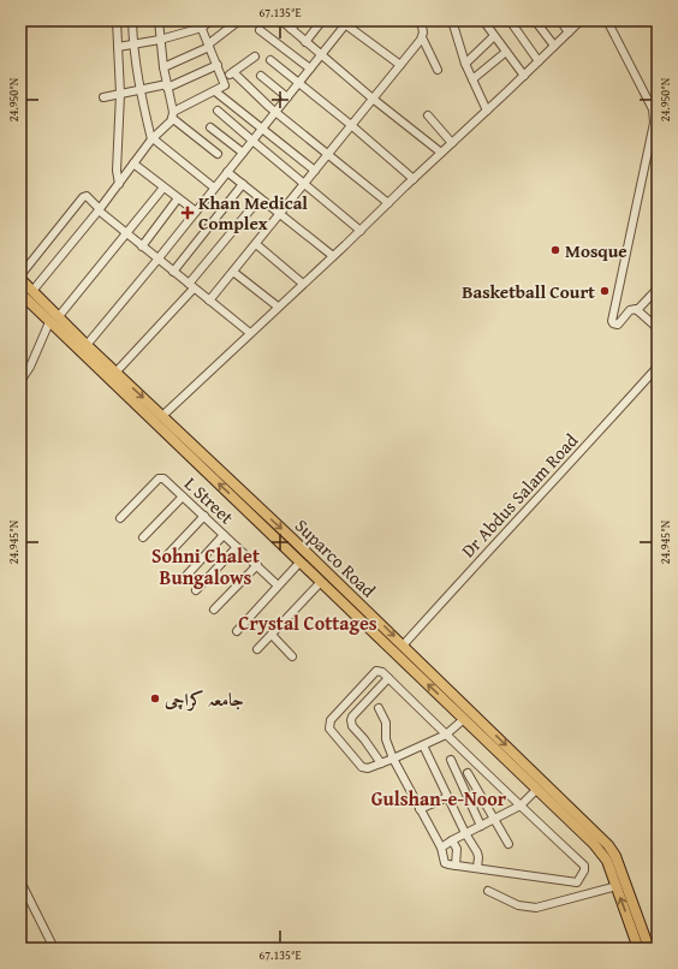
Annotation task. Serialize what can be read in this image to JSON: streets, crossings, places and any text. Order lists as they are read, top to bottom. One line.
{"streets":{"main road":["Suparco Road"],"street":["Dr Abdus Salam Road","L Street"]},"crossings":[["Dr Abdus Salam Road","Suparco Road"]],"districts":["Sohni Chalet Bungalows","Crystal Cottages","Gulshan-e-Noor"],"places":{"health":["Khan Medical Complex"],"other":["Mosque","Basketball Court","جامعہ کراچی"]},"coordinates":["67.135°E","24.950°N","24.945°N"]}
